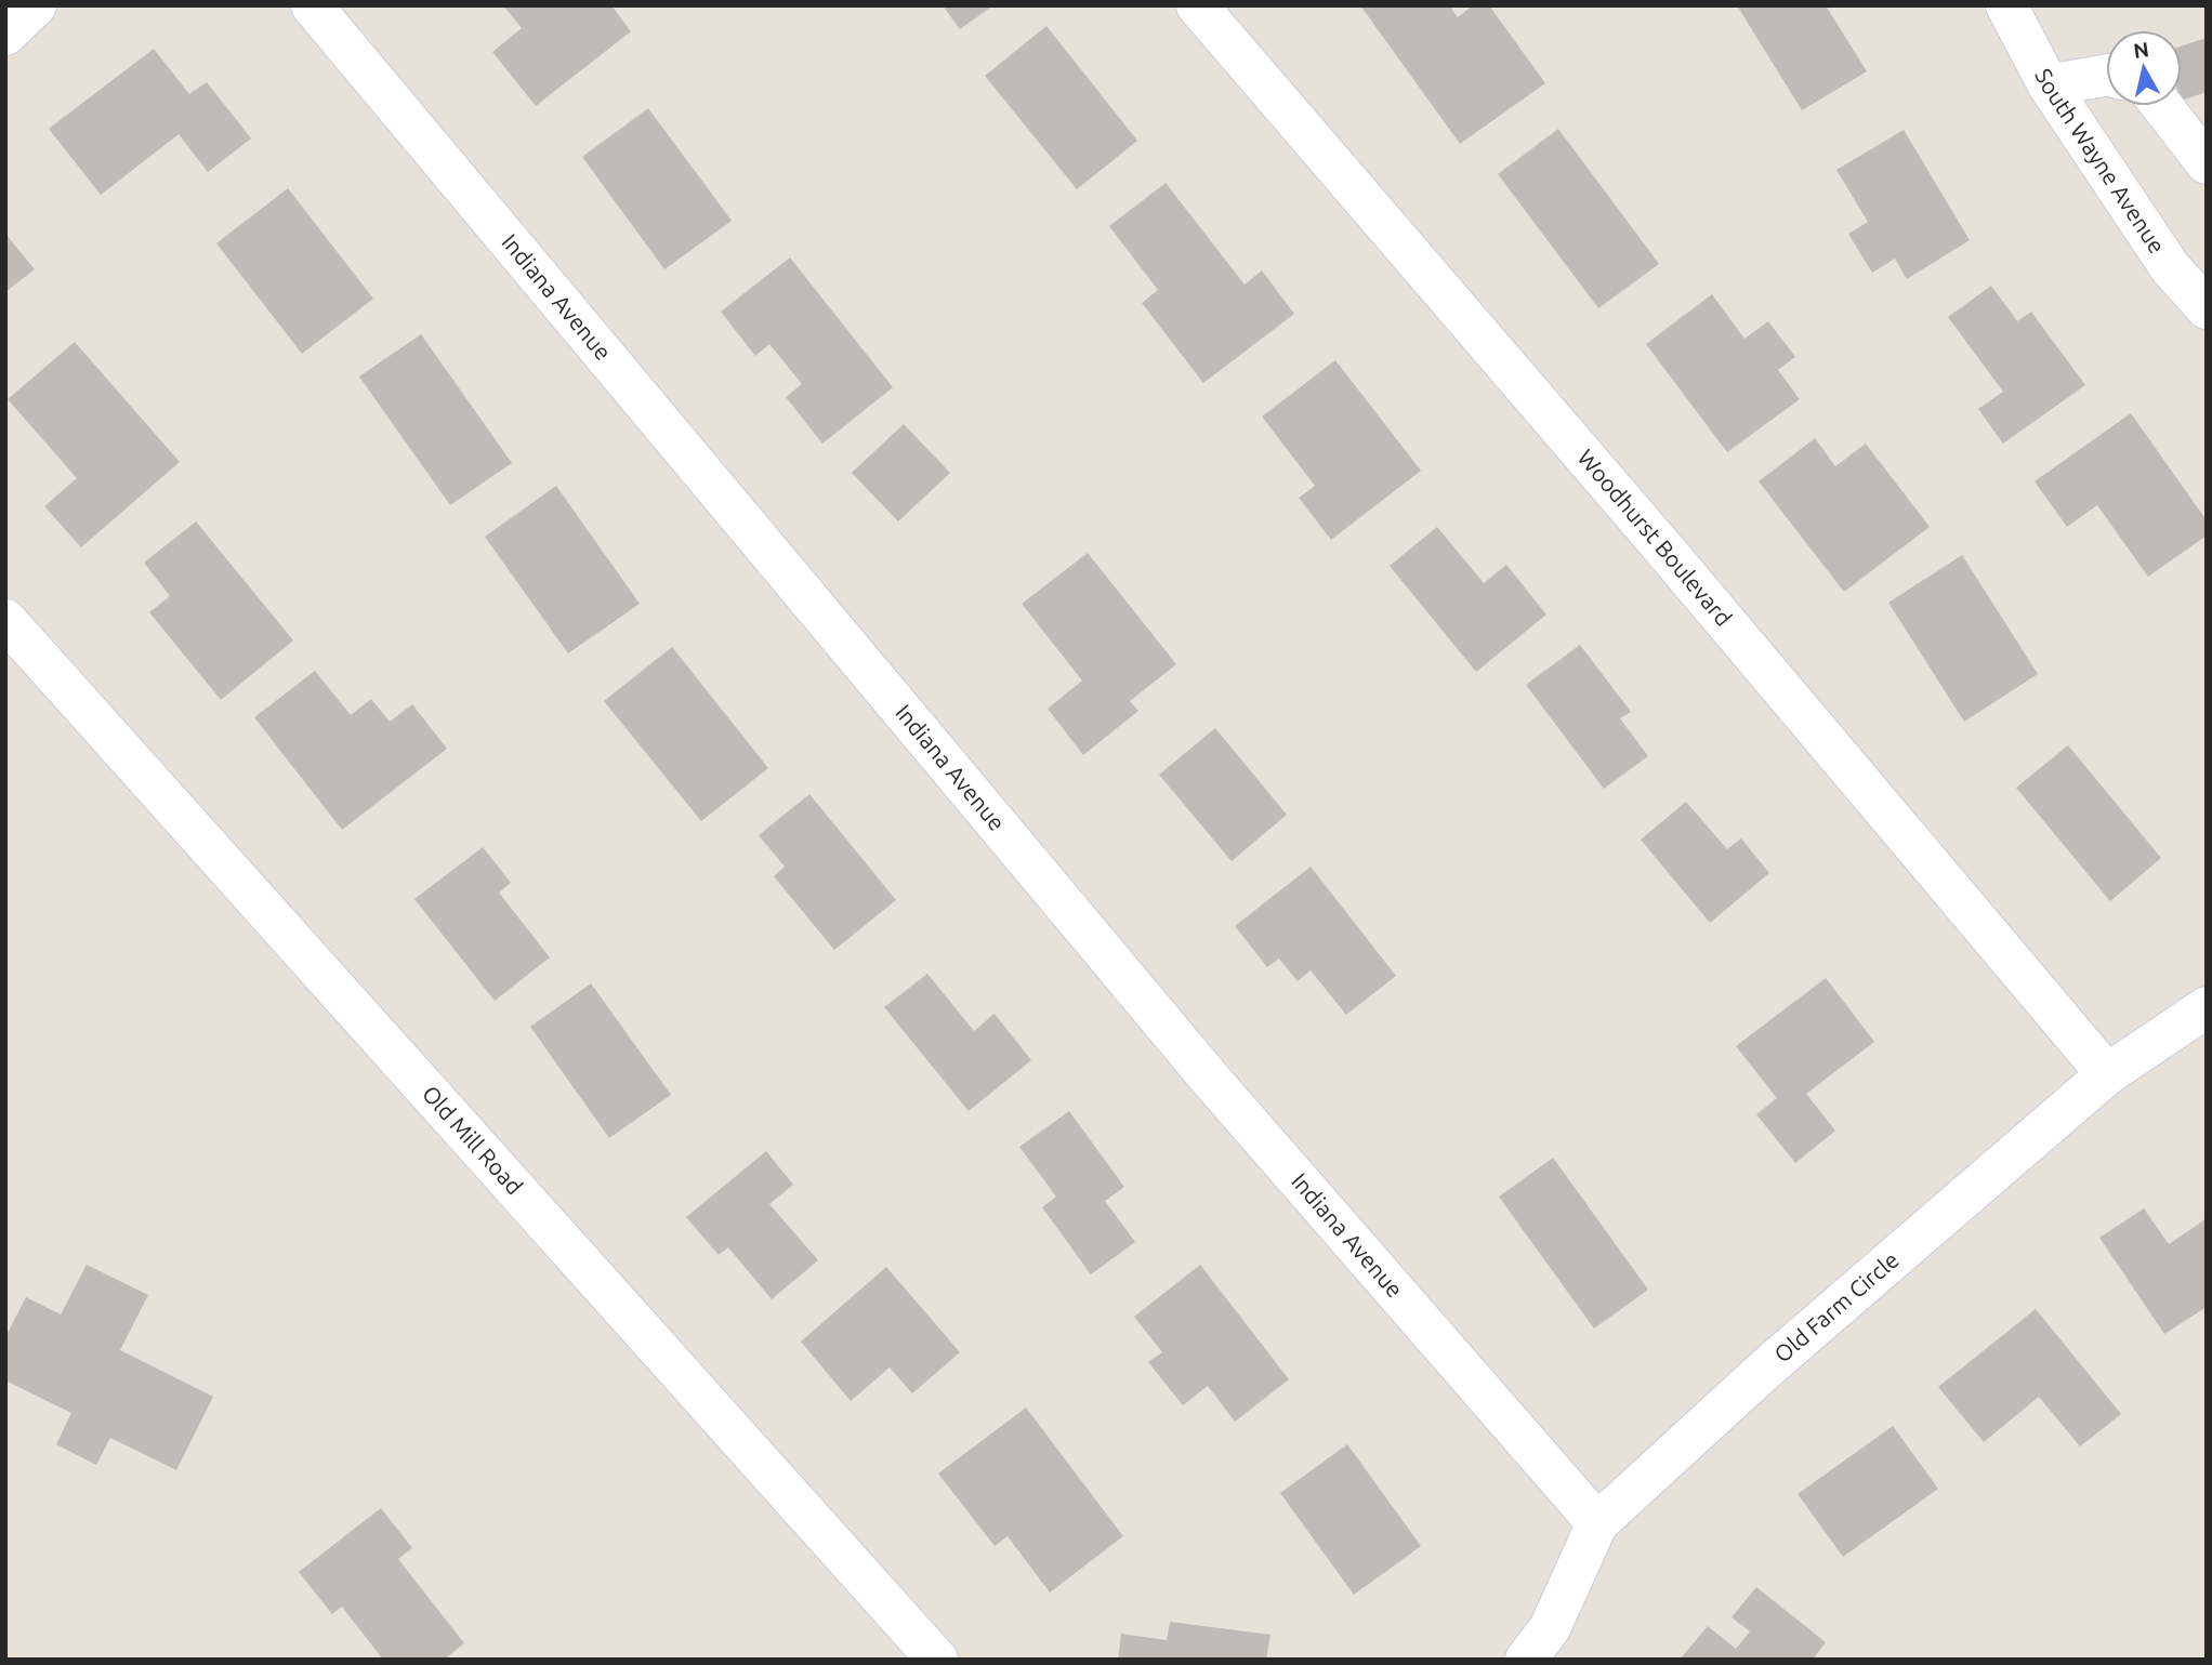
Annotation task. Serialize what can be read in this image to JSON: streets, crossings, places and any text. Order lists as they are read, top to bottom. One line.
{"streets":{"street":["South Wayne Avenue","Indiana Avenue","Woodhurst Boulevard","Old Mill Road","Old Farm Circle"]},"crossings":[["Indiana Avenue","Old Farm Circle"],["Woodhurst Boulevard","Old Farm Circle"]],"north":"top"}
